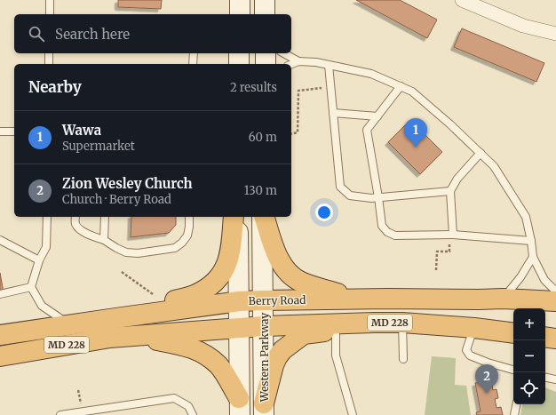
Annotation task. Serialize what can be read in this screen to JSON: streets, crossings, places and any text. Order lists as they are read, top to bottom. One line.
{"streets":{"highway":["Berry Road","MD 228"],"main road":["Western Parkway"]},"crossings":[["Berry Road","Western Parkway"],["MD 228","Western Parkway"]],"page":{"search":"Search here","heading":["Nearby","2 results"],"list":[{"mark":"1","name":"Wawa","note":"Supermarket","value":"60 m"},{"mark":"2","name":"Zion Wesley Church","note":"Church · Berry Road","value":"130 m"}],"pins":["1","2"],"map_buttons":["+","−"]}}
